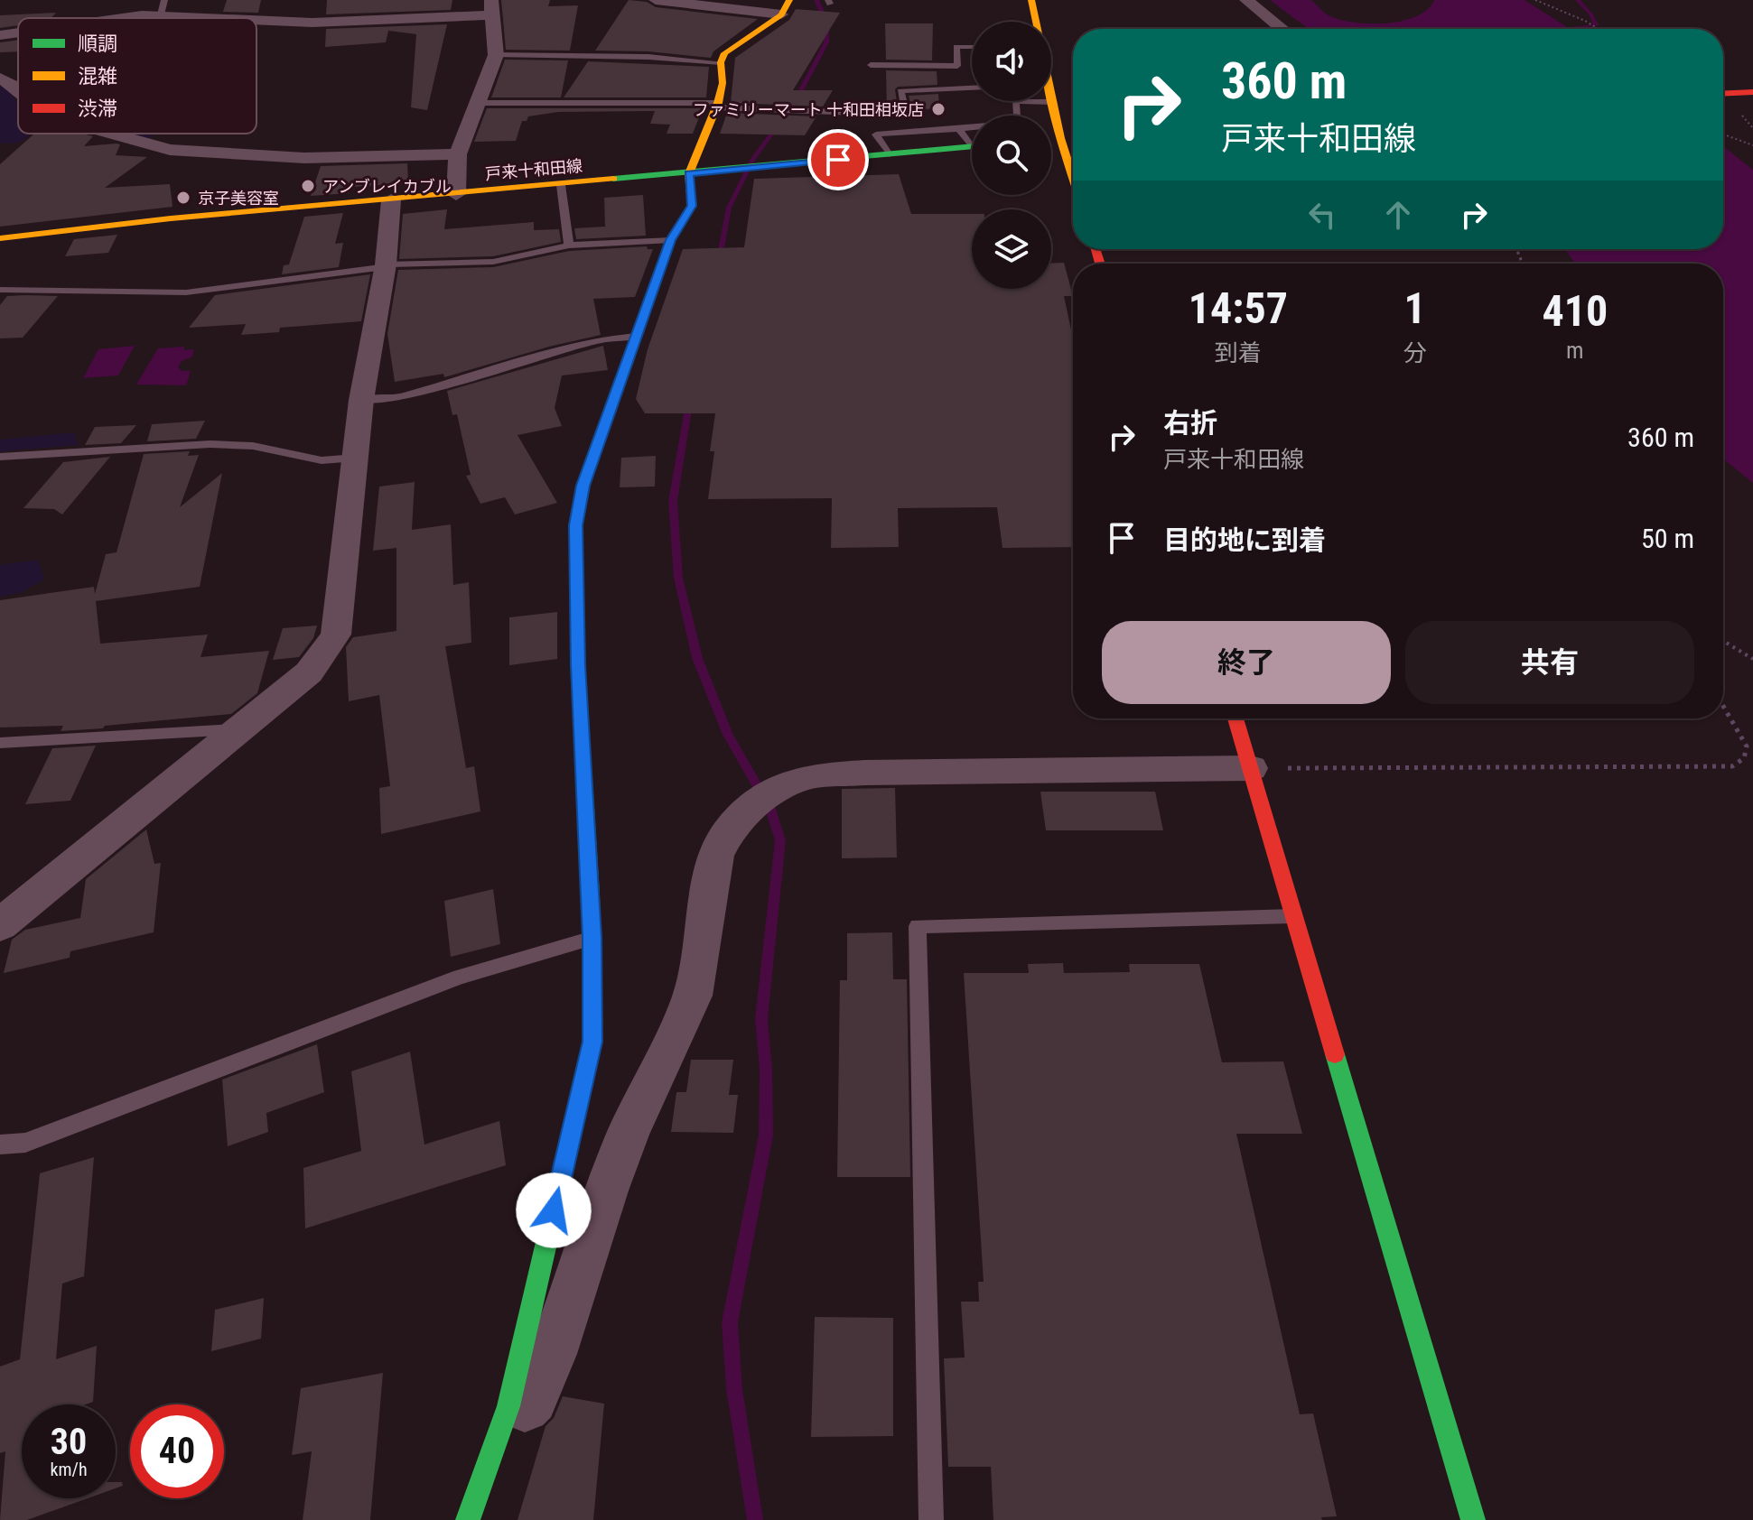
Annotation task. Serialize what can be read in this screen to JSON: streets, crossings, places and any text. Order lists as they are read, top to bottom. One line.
{"streets":{"street":["戸来十和田線"]},"places":["ファミリーマート 十和田相坂店","アンブレイカブル","京子美容室"],"legend":["順調","混雑","渋滞"],"page":{"turn":["360 m","戸来十和田線"],"eta":["14:57","到着","1","分","410","m"],"list":[{"name":"右折","note":"戸来十和田線","value":"360 m"},{"name":"目的地に到着","value":"50 m"}],"buttons":["終了","共有"],"speed":"30 km/h","limit":"40"}}
